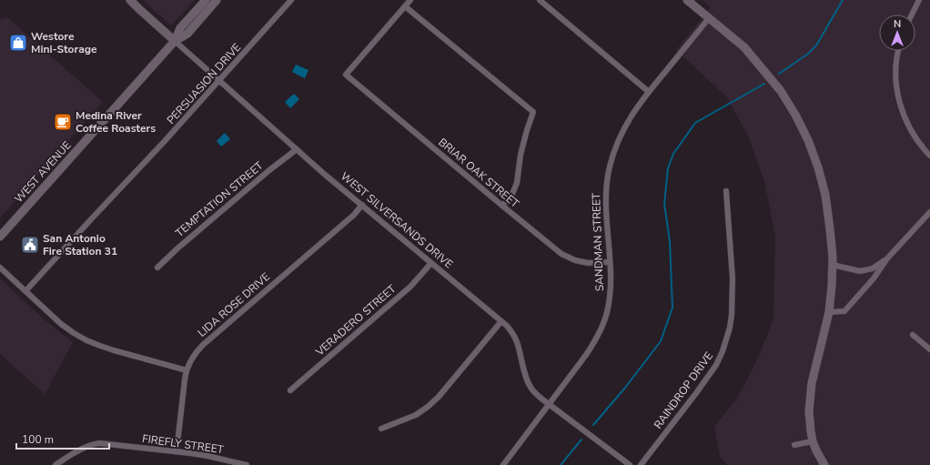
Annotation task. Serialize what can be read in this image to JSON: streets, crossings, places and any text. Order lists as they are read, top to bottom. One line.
{"streets":{"street":["PERSUASION DRIVE","WEST AVENUE","BRIAR OAK STREET","TEMPTATION STREET","WEST SILVERSANDS DRIVE","SANDMAN STREET","LIDA ROSE DRIVE","VERADERO STREET","RAINDROP DRIVE","FIREFLY STREET"]},"crossings":[["PERSUASION DRIVE","WEST SILVERSANDS DRIVE"],["WEST AVENUE","WEST SILVERSANDS DRIVE"],["BRIAR OAK STREET","SANDMAN STREET"],["TEMPTATION STREET","WEST SILVERSANDS DRIVE"],["WEST SILVERSANDS DRIVE","SANDMAN STREET"],["WEST SILVERSANDS DRIVE","LIDA ROSE DRIVE"],["WEST SILVERSANDS DRIVE","VERADERO STREET"],["LIDA ROSE DRIVE","FIREFLY STREET"]],"places":{"shop":["Westore Mini-Storage"],"cafe":["Medina River Coffee Roasters"],"public building":["San Antonio Fire Station 31"]},"scale_bar":"100 m","north":"top"}
